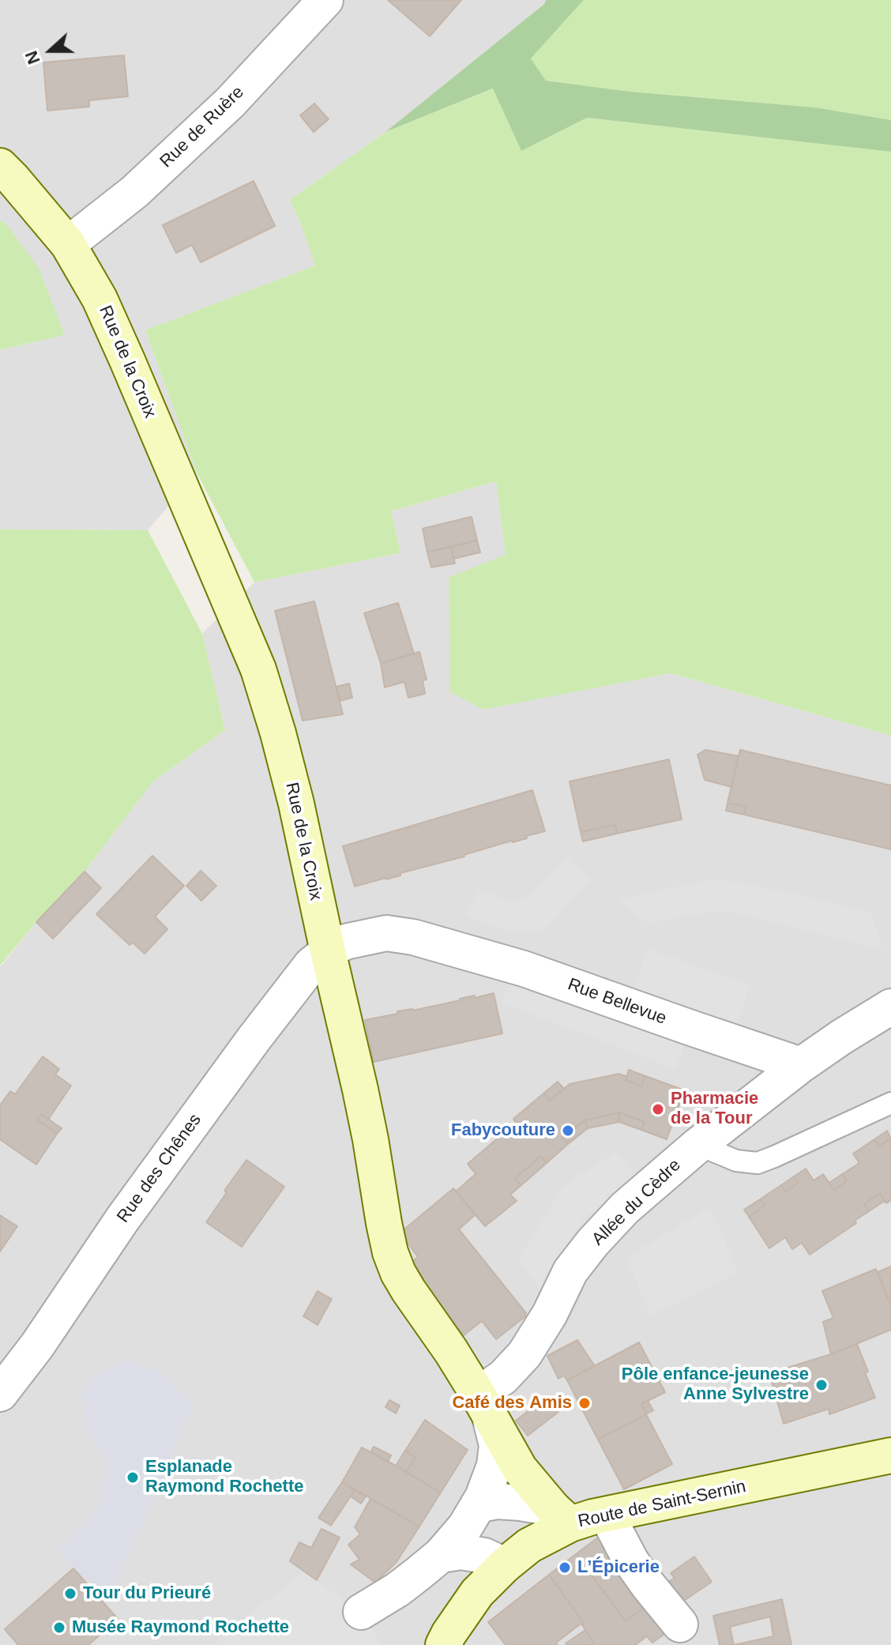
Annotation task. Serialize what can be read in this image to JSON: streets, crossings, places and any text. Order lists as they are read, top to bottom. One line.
{"streets":{"street":["Rue de Ruère","Rue de la Croix","Rue Bellevue","Rue des Chênes","Allée du Cèdre","Route de Saint-Sernin"]},"crossings":[["Rue de Ruère","Rue de la Croix"],["Rue de la Croix","Rue Bellevue"],["Rue de la Croix","Rue des Chênes"],["Rue de la Croix","Allée du Cèdre"],["Rue de la Croix","Route de Saint-Sernin"],["Rue Bellevue","Rue des Chênes"],["Rue Bellevue","Allée du Cèdre"]],"places":["Pharmacie de la Tour","Fabycouture","Pôle enfance-jeunesse Anne Sylvestre","Café des Amis","Esplanade Raymond Rochette","L’Épicerie","Tour du Prieuré","Musée Raymond Rochette"],"north":"left"}
